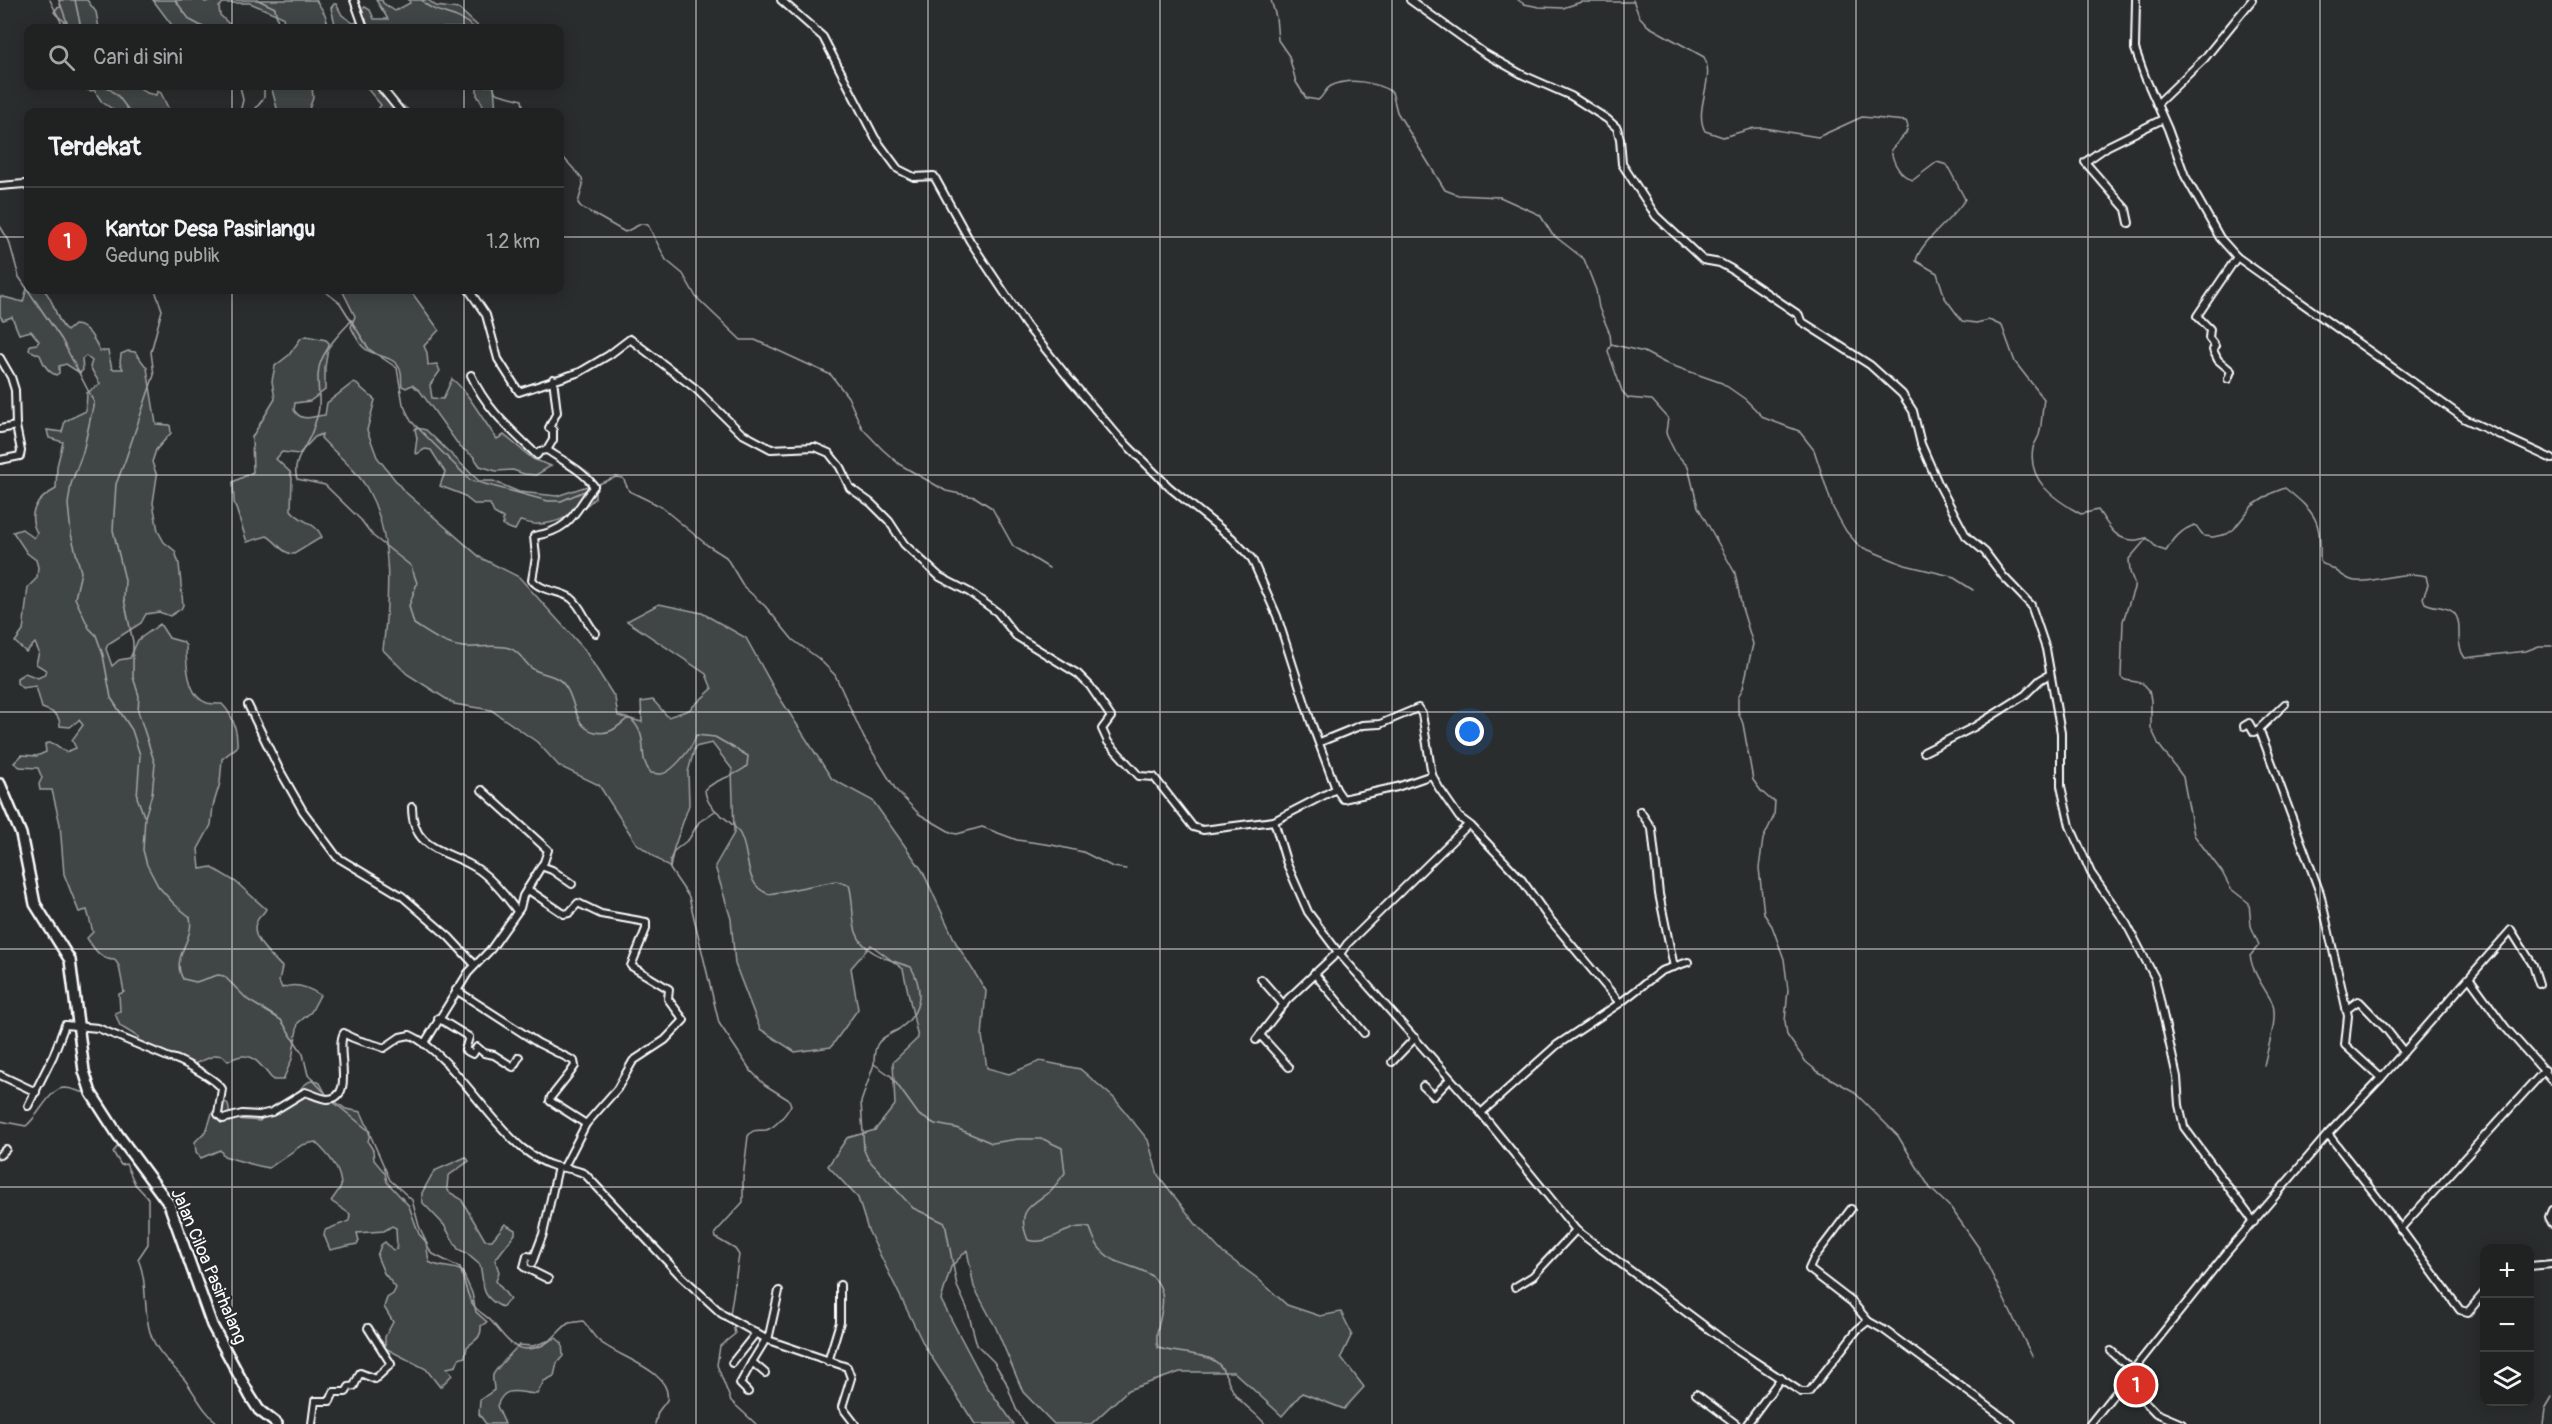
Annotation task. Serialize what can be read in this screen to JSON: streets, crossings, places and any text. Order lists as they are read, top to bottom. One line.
{"streets":{"main road":["Jalan Ciloa Pasirhalang"]},"page":{"search":"Cari di sini","heading":"Terdekat","list":[{"mark":"1","name":"Kantor Desa Pasirlangu","note":"Gedung publik","value":"1.2 km"}],"map_buttons":["+","−"],"pins":"1"}}
